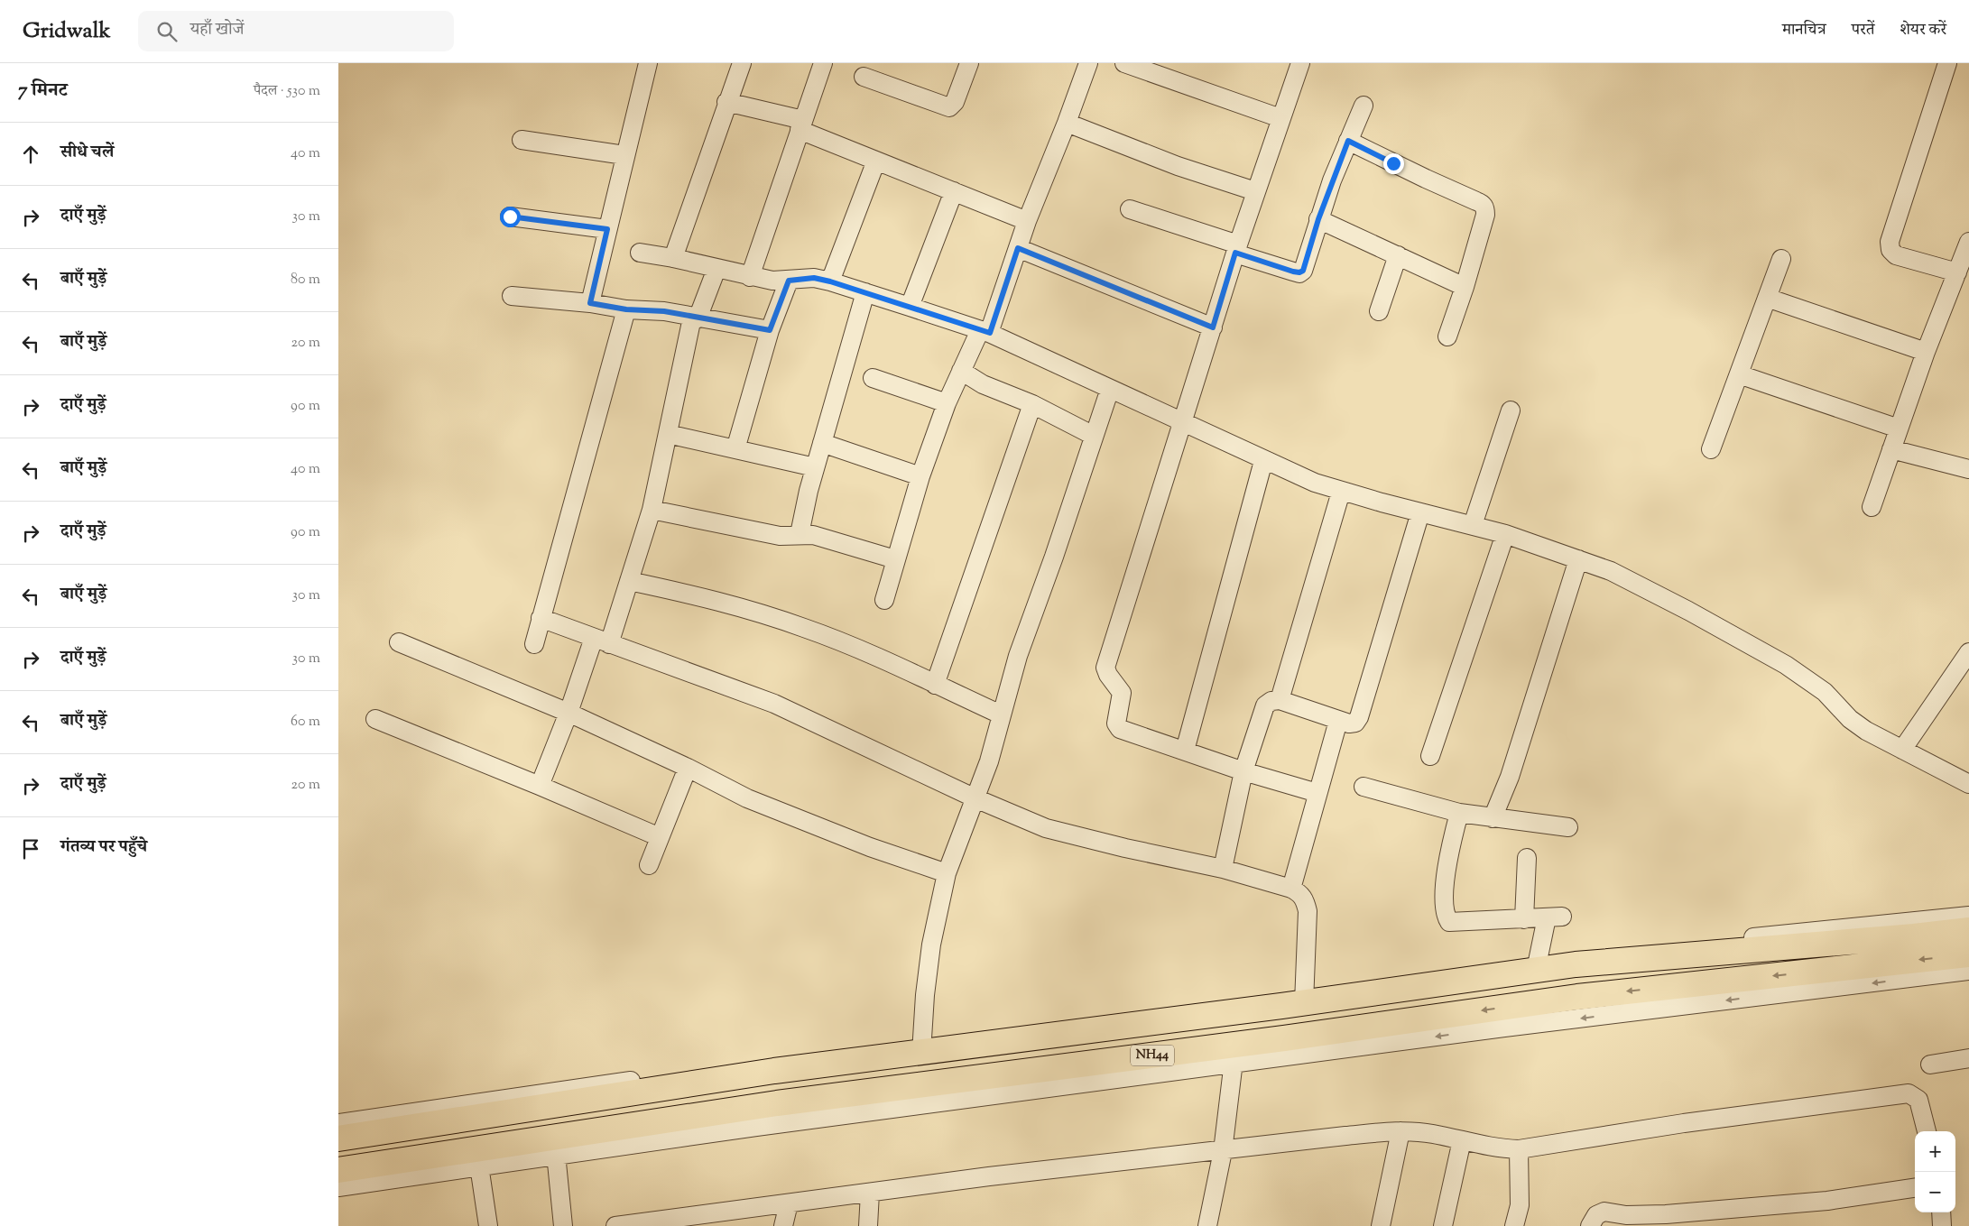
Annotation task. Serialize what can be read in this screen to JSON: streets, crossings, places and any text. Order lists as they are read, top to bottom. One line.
{"streets":{"highway":["NH44"]},"page":{"header":"Gridwalk","search":"यहाँ खोजें","nav":["मानचित्र","परतें","शेयर करें"],"heading":["7 मिनट","पैदल · 530 m"],"list":[["सीधे चलें","40 m"],["दाएँ मुड़ें","30 m"],["बाएँ मुड़ें","80 m"],["बाएँ मुड़ें","20 m"],["दाएँ मुड़ें","90 m"],["बाएँ मुड़ें","40 m"],["दाएँ मुड़ें","90 m"],["बाएँ मुड़ें","30 m"],["दाएँ मुड़ें","30 m"],["बाएँ मुड़ें","60 m"],["दाएँ मुड़ें","20 m"],"गंतव्य पर पहुँचे"],"map_buttons":["+","−"]}}
